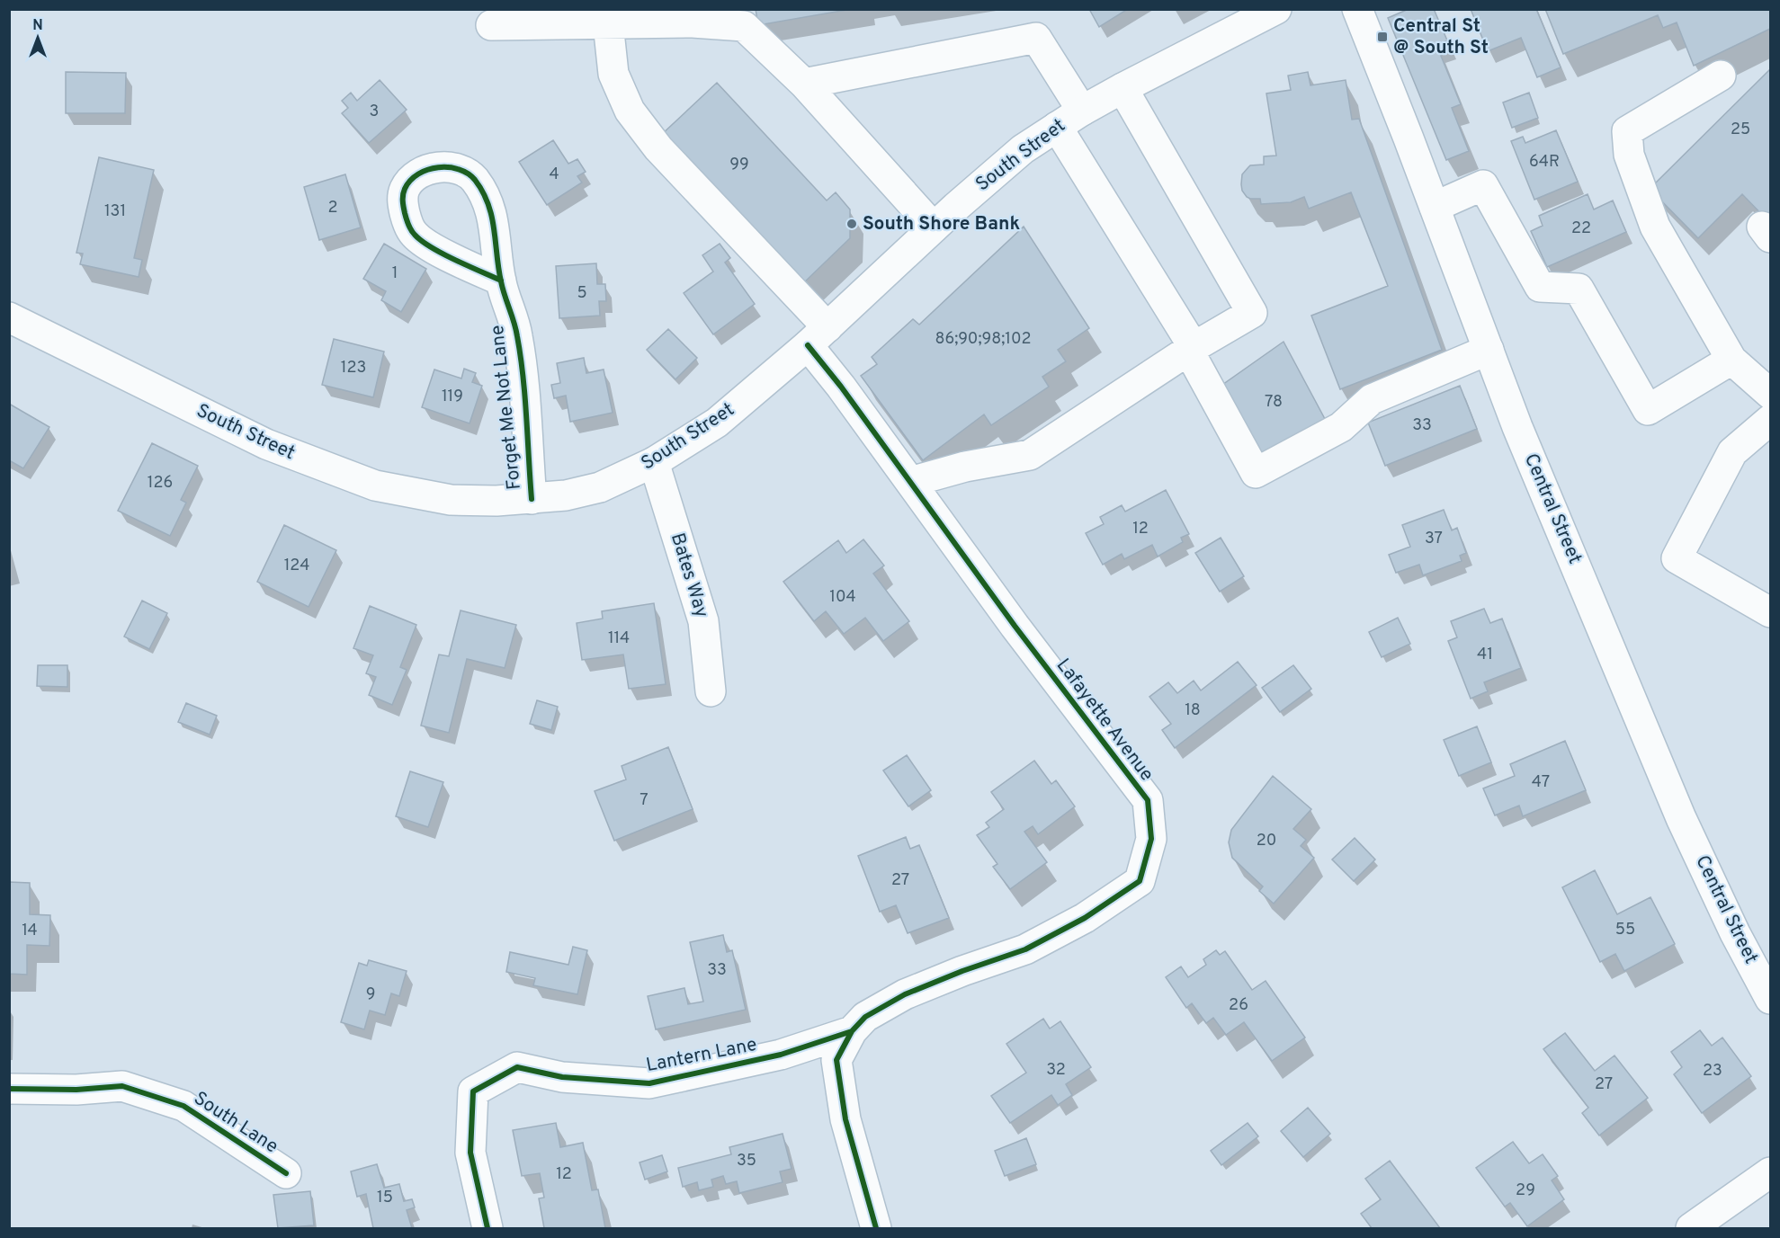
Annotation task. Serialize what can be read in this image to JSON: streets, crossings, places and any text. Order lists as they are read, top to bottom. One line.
{"streets":{"street":["South Street","Forget Me Not Lane","Central Street","Bates Way","Lafayette Avenue","Lantern Lane","South Lane"]},"crossings":[["South Street","Forget Me Not Lane"],["South Street","Bates Way"],["South Street","Lafayette Avenue"],["Lafayette Avenue","Lantern Lane"]],"places":{"transit":["Central St @ South St"],"other":["South Shore Bank"]},"house_numbers":["3","25","64R","99","4","2","131","22","1","5","86;90;98;102","123","119","78","33","126","12","37","124","104","114","41","18","47","7","20","27","55","14","33","9","26","32","23","27","35","12","29","15"],"north":"top"}
